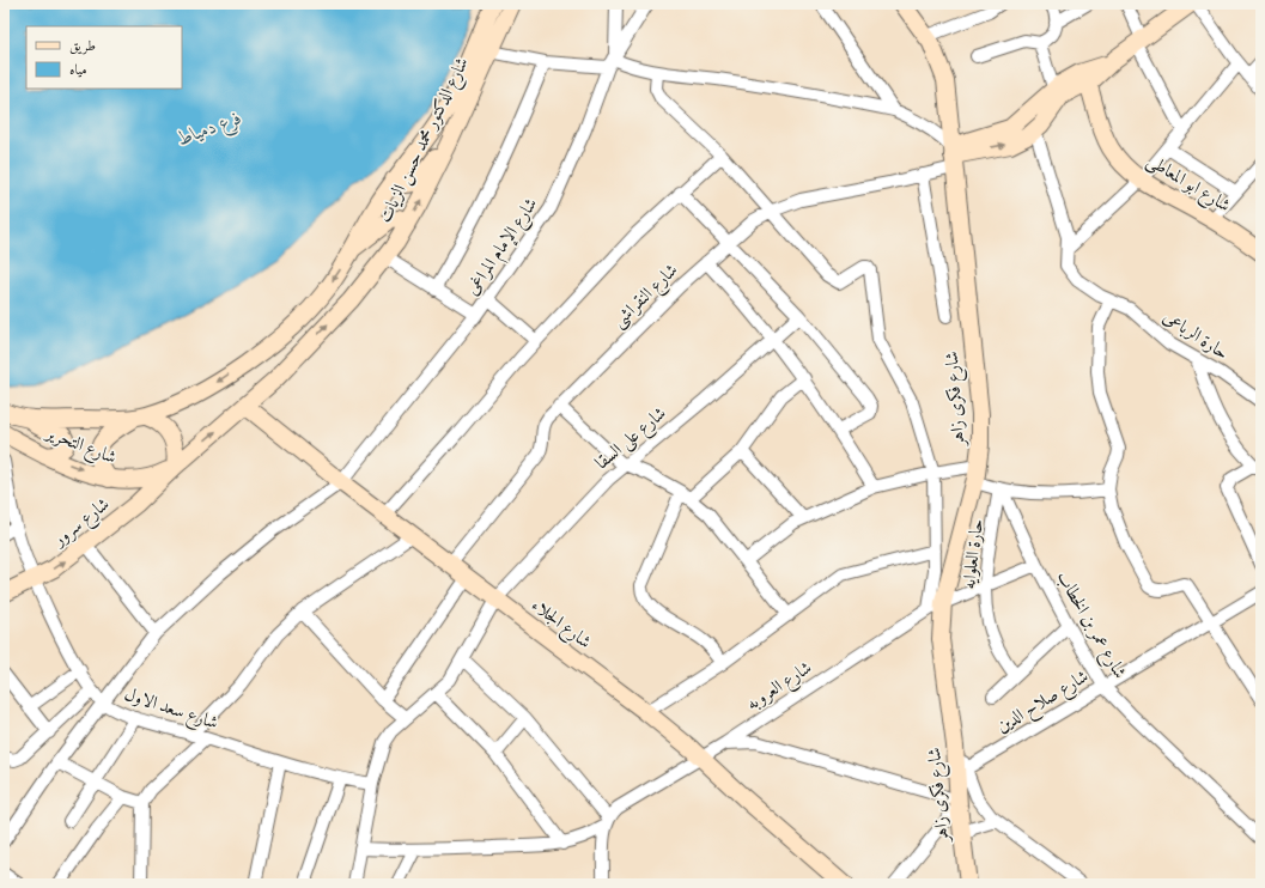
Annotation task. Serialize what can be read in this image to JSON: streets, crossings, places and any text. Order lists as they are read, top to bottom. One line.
{"streets":{"street":["شارع الدكتور محمد حسن الزيات","شارع ابو المعاطى","شارع الإمام المراغى","شارع النقراشى","حارة الرباعى","شارع فكرى زاهر","شارع على السقا","شارع التحرير","شارع سرور","حارة العلوايه","شارع الجلاء","شارع عمر بن الخطاب","شارع العروبه","شارع صلاح الدين","شارع سعد الاول"]},"crossings":[["شارع الدكتور محمد حسن الزيات","شارع التحرير"],["شارع الدكتور محمد حسن الزيات","شارع سرور"],["شارع الدكتور محمد حسن الزيات","شارع الجلاء"],["شارع الإمام المراغى","شارع الجلاء"],["شارع الإمام المراغى","شارع سعد الاول"],["شارع النقراشى","شارع فكرى زاهر"],["شارع النقراشى","شارع الجلاء"],["شارع فكرى زاهر","شارع العروبه"],["شارع على السقا","شارع الجلاء"],["شارع على السقا","شارع العروبه"],["شارع على السقا","شارع سعد الاول"],["شارع التحرير","شارع سرور"],["شارع سرور","شارع سعد الاول"],["حارة العلوايه","شارع عمر بن الخطاب"],["حارة العلوايه","شارع العروبه"],["شارع الجلاء","شارع العروبه"],["شارع عمر بن الخطاب","شارع العروبه"],["شارع عمر بن الخطاب","شارع صلاح الدين"]],"water":["فرع دمياط"],"legend":["طريق","مياه"]}
